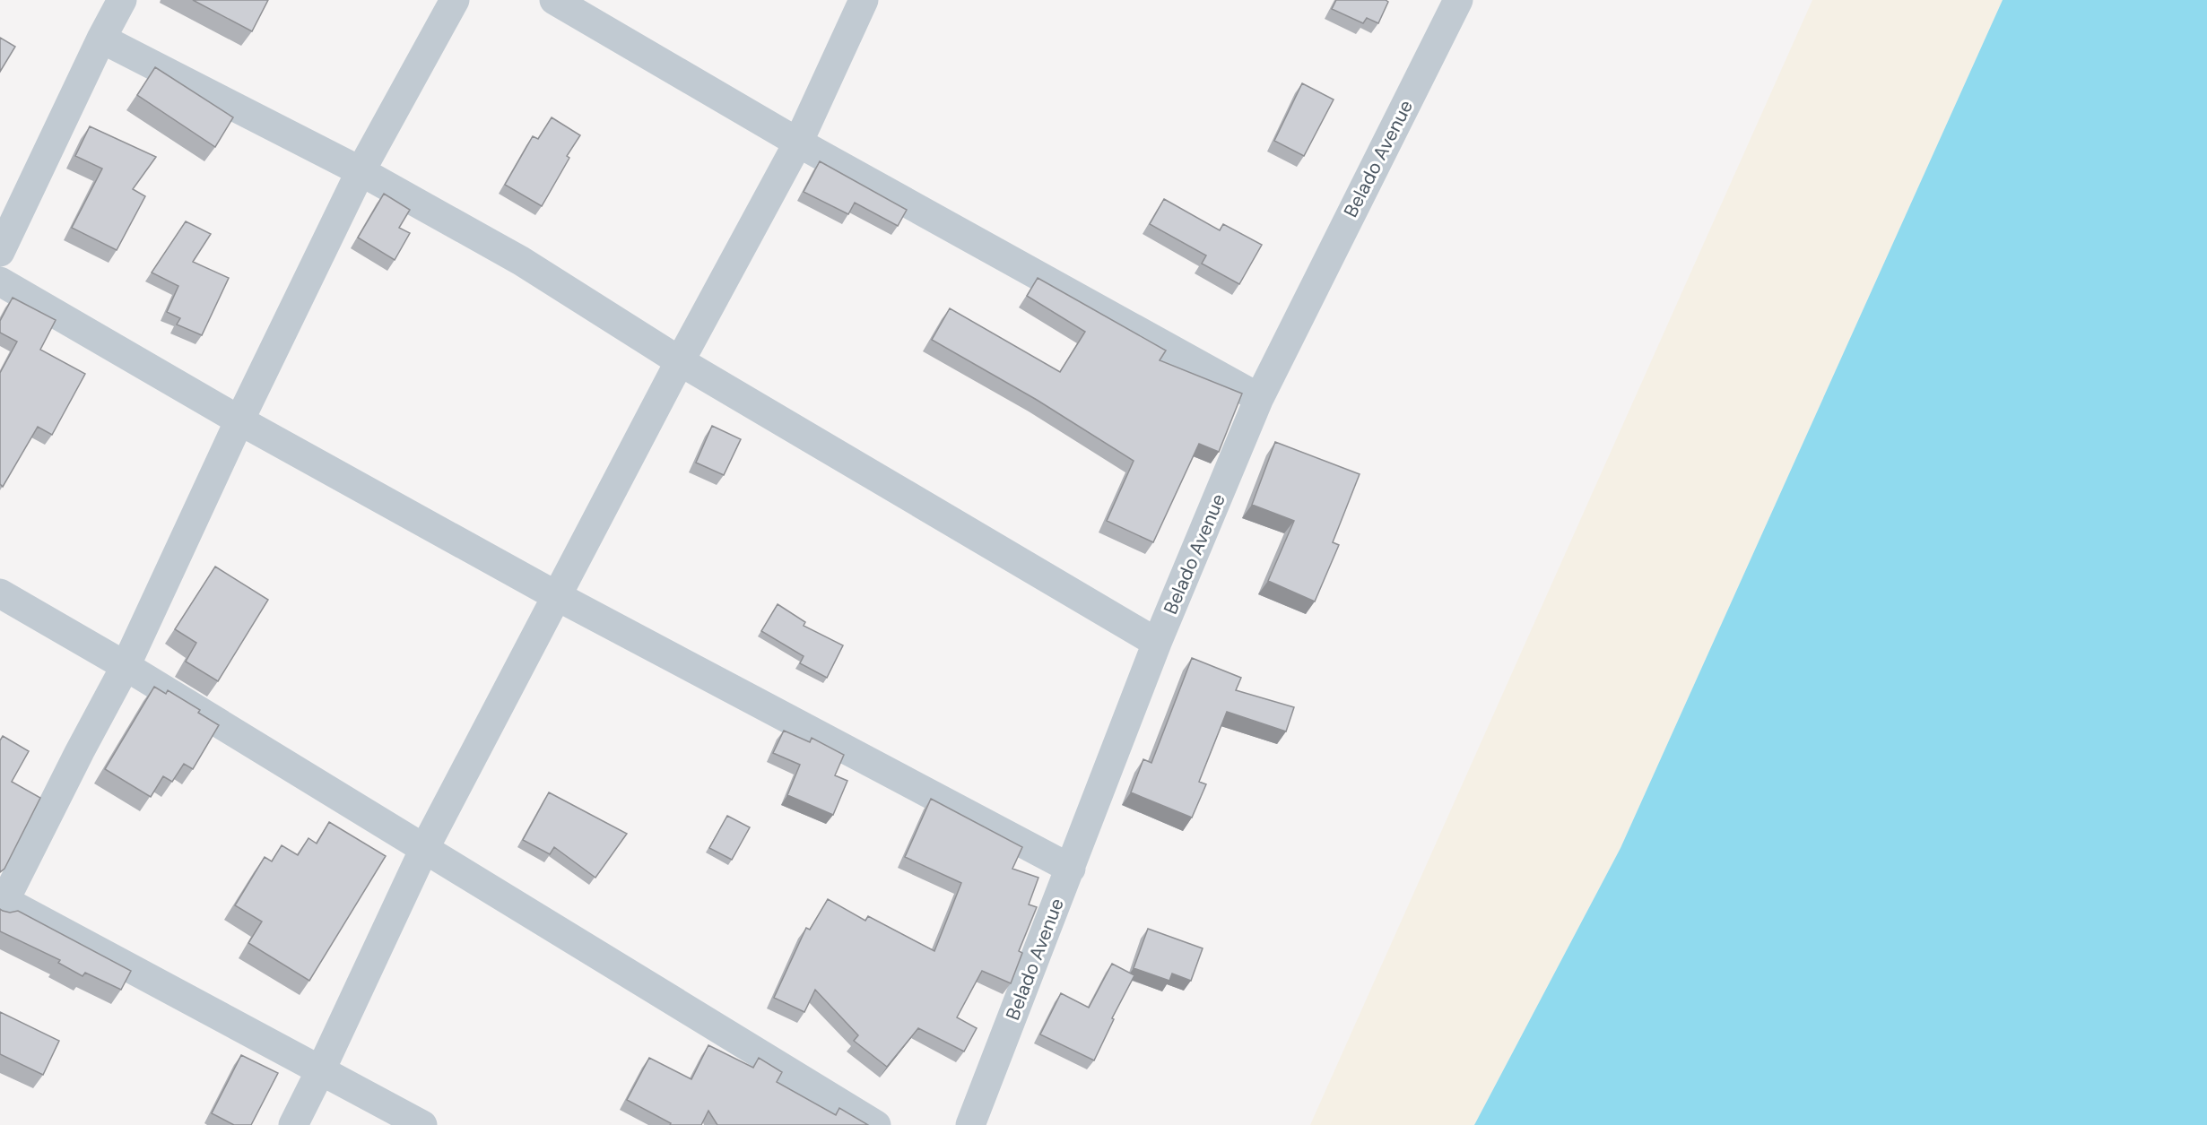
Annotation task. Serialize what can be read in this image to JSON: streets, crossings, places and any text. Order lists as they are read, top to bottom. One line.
{"streets":{"street":["Belado Avenue"]}}
